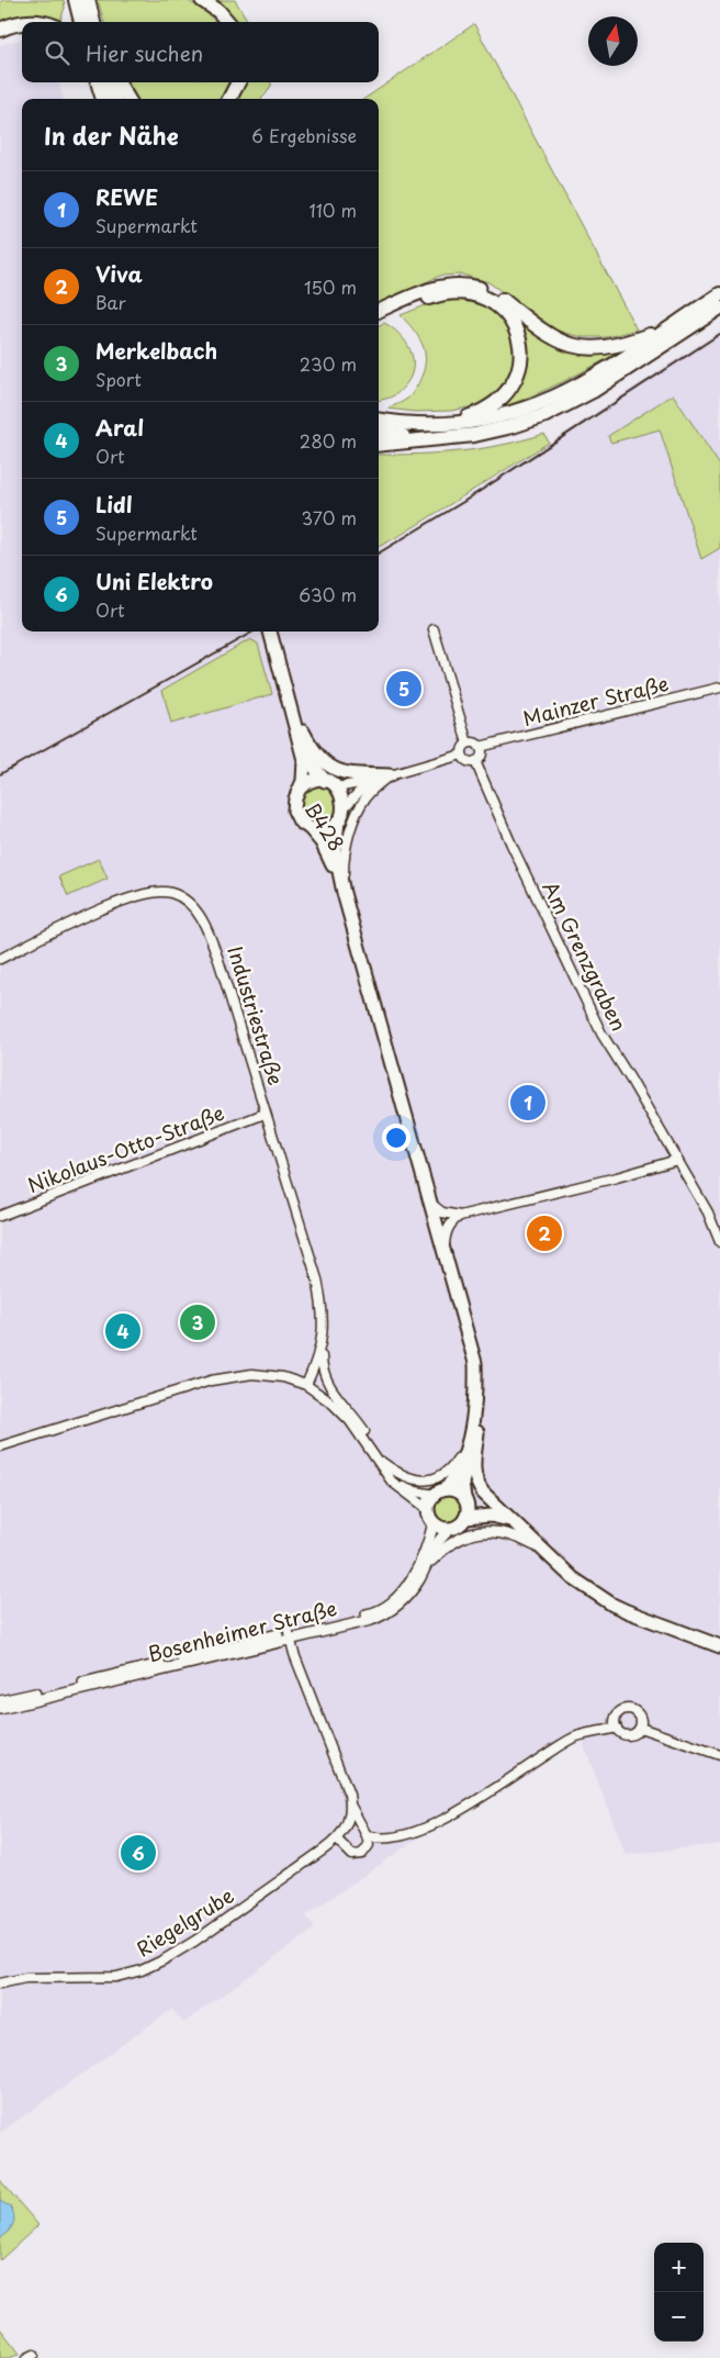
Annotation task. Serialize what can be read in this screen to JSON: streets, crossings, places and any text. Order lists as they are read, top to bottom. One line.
{"streets":{"main road":["B428"],"street":["Mainzer Straße","Am Grenzgraben","Industriestraße","Nikolaus-Otto-Straße","Bosenheimer Straße","Riegelgrube"]},"crossings":[["Mainzer Straße","Am Grenzgraben"],["Industriestraße","Nikolaus-Otto-Straße"]],"north":"top","page":{"search":"Hier suchen","heading":["In der Nähe","6 Ergebnisse"],"list":[{"mark":"1","name":"REWE","note":"Supermarkt","value":"110 m"},{"mark":"2","name":"Viva","note":"Bar","value":"150 m"},{"mark":"3","name":"Merkelbach","note":"Sport","value":"230 m"},{"mark":"4","name":"Aral","note":"Ort","value":"280 m"},{"mark":"5","name":"Lidl","note":"Supermarkt","value":"370 m"},{"mark":"6","name":"Uni Elektro","note":"Ort","value":"630 m"}],"pins":["5","1","2","3","4","6"],"map_buttons":["+","−"]}}
